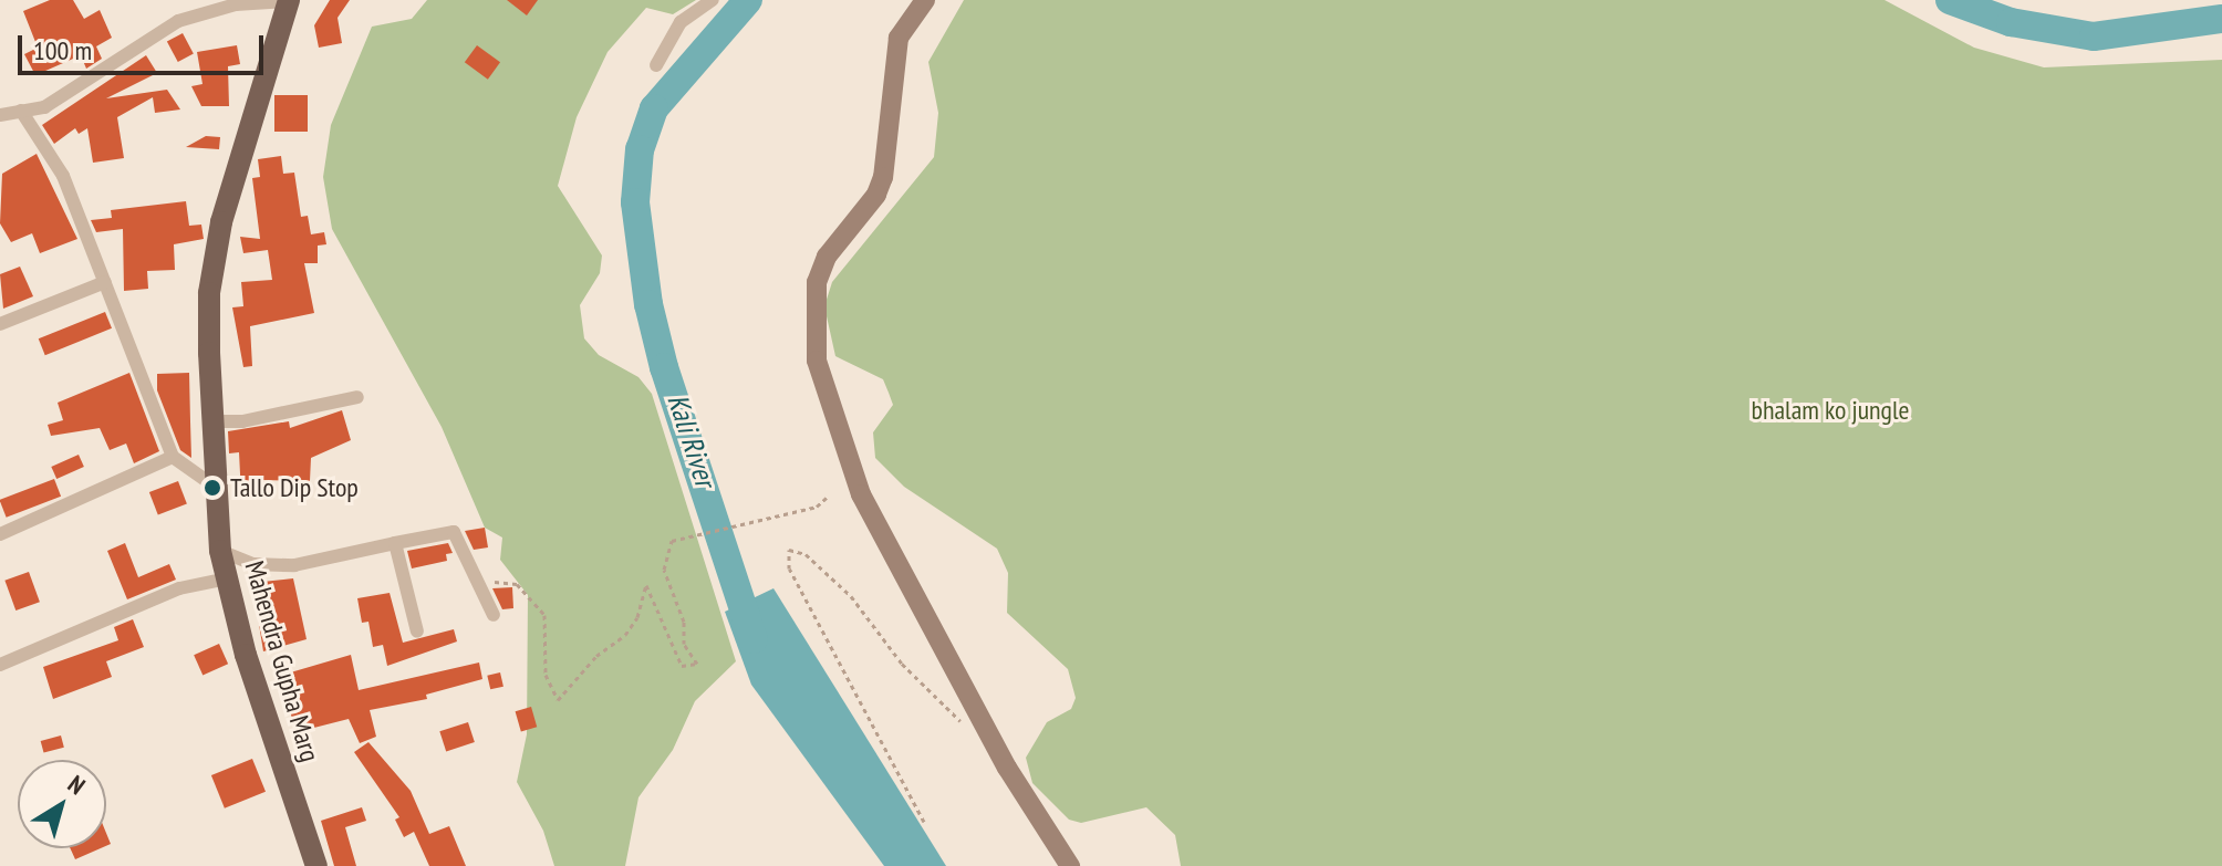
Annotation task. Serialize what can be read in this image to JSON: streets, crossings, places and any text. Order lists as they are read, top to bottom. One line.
{"streets":{"main road":["Mahendra Gupha Marg"]},"water":["Kali River"],"parks":["bhalam ko jungle"],"places":["Tallo Dip Stop"],"scale_bar":"100 m","north":"top right"}
